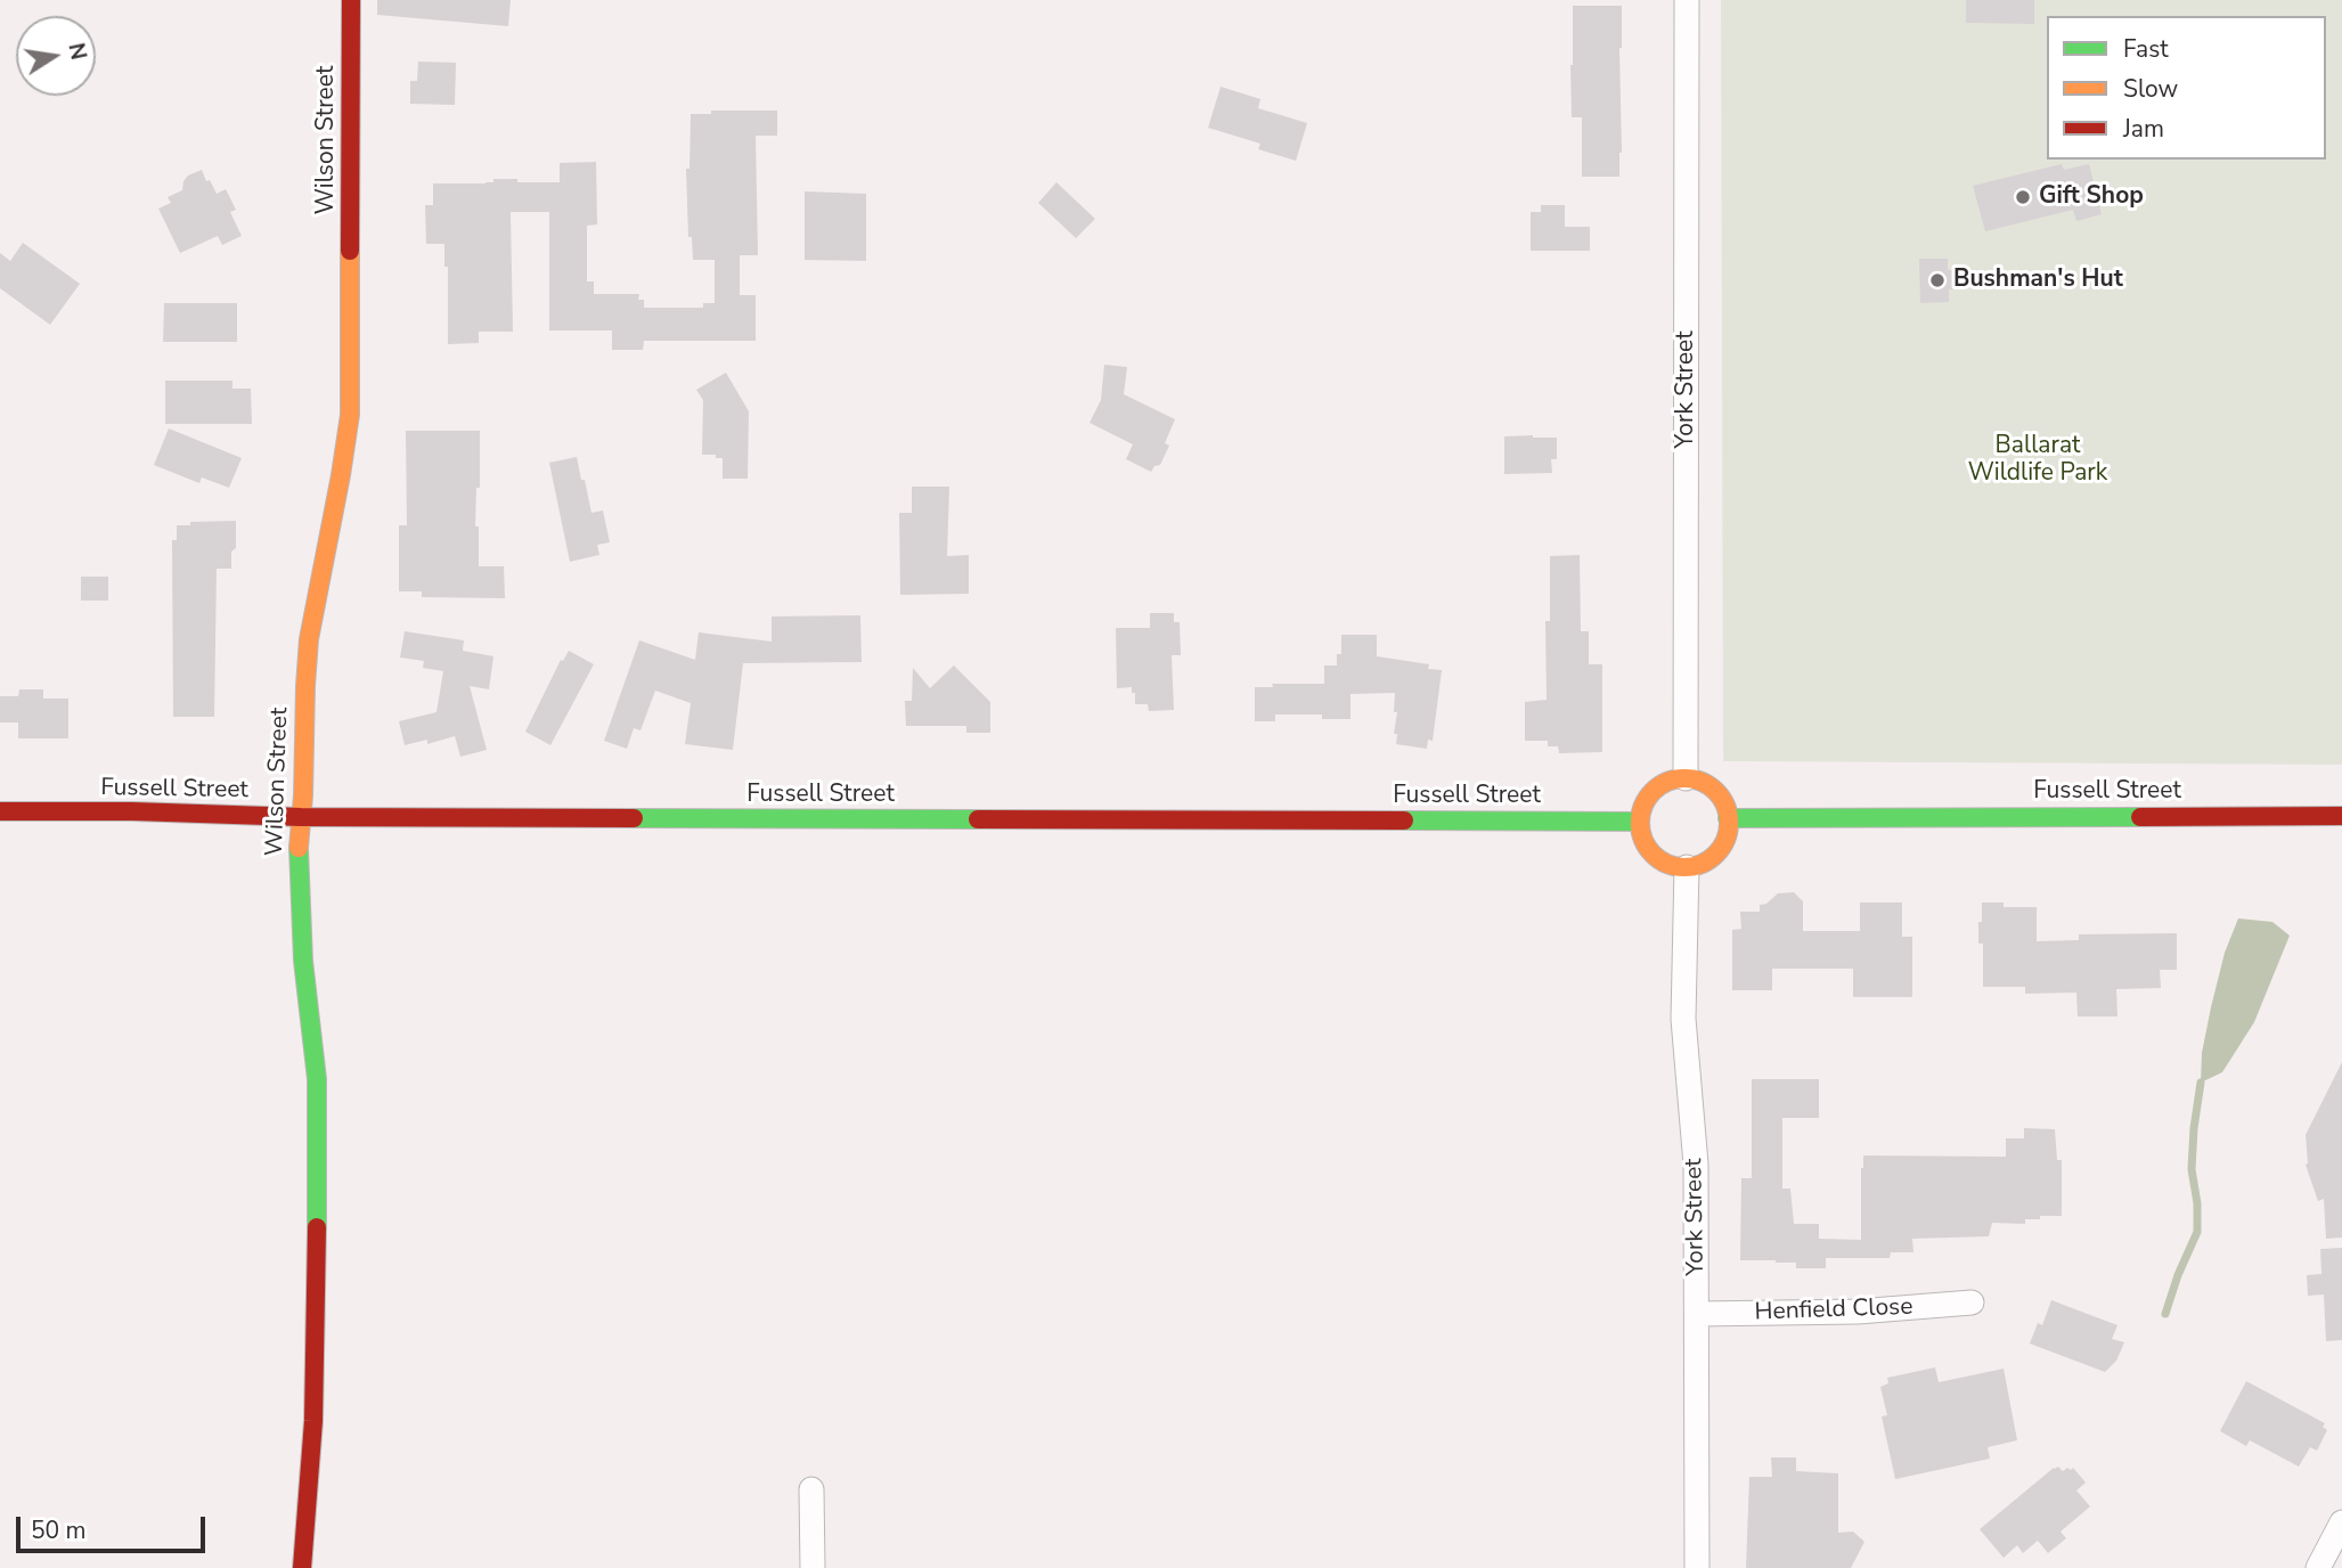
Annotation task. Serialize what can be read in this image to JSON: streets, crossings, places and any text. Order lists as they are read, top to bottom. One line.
{"streets":{"street":["Wilson Street","York Street","Fussell Street","Henfield Close"]},"crossings":[["Wilson Street","Fussell Street"],["York Street","Fussell Street"],["York Street","Henfield Close"]],"parks":["Ballarat Wildlife Park"],"places":["Gift Shop","Bushman's Hut"],"legend":["Fast","Slow","Jam"],"scale_bar":"50 m","north":"right"}
